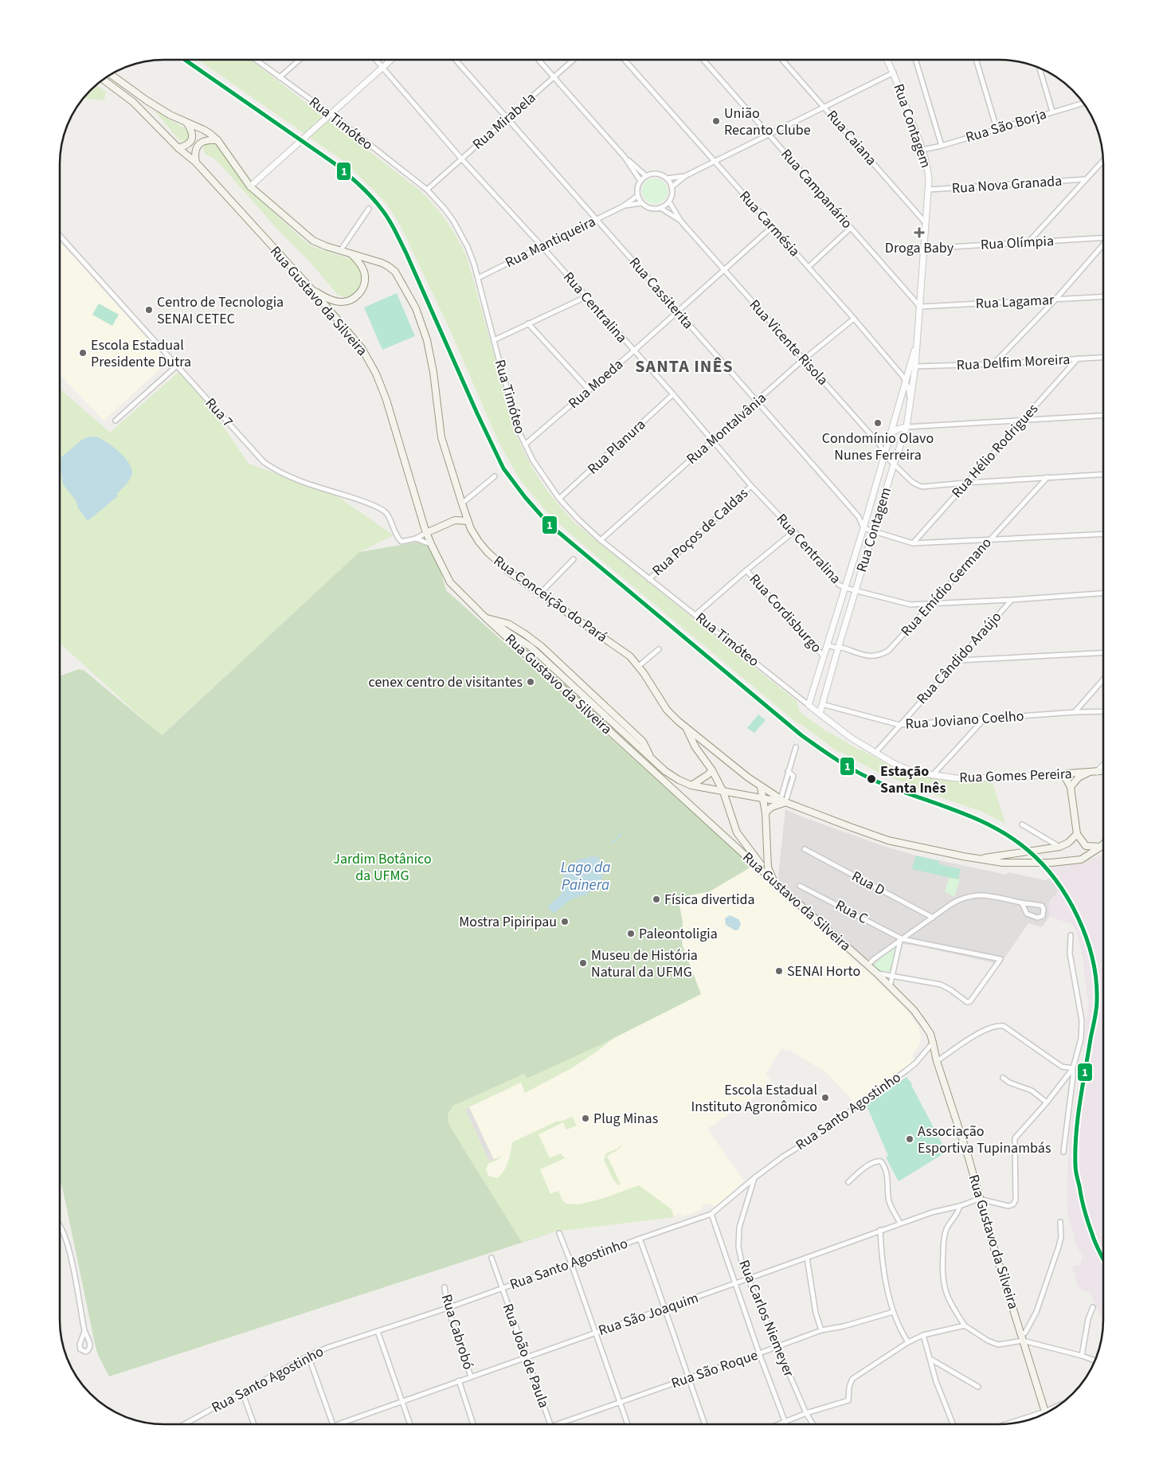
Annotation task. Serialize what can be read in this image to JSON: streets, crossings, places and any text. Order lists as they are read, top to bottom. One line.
{"streets":{"main road":["Rua Gustavo da Silveira","Rua Conceição do Pará","Rua Gomes Pereira"],"street":["Rua Mirabela","Rua Timóteo","Rua Contagem","Rua São Borja","Rua Caiana","Rua Nova Granada","Rua Campanário","Rua Carmésia","Rua Mantiqueira","Rua Olímpia","Rua Cassiterita","Rua Lagamar","Rua Centralina","Rua Vicente Risola","Rua Delfim Moreira","Rua Moeda","Rua 7","Rua Montalvânia","Rua Planura","Rua Hélio Rodrigues","Rua Poços de Caldas","Rua Emídio Germano","Rua Cordisburgo","Rua Cândido Araújo","Rua Joviano Coelho","Rua D","Rua C","Rua Santo Agostinho","Rua São Joaquim","Rua Carlos Niemeyer","Rua Cabrobó","Rua João de Paula","Rua São Roque"]},"crossings":[["Rua Mirabela","Rua Timóteo"],["Rua Mirabela","Rua Cassiterita"],["Rua Mirabela","Rua Centralina"],["Rua Timóteo","Rua Contagem"],["Rua Timóteo","Rua Mantiqueira"],["Rua Timóteo","Rua Moeda"],["Rua Timóteo","Rua Montalvânia"],["Rua Timóteo","Rua Planura"],["Rua Timóteo","Rua Poços de Caldas"],["Rua Timóteo","Rua Gomes Pereira"],["Rua Contagem","Rua São Borja"],["Rua Contagem","Rua Caiana"],["Rua Contagem","Rua Nova Granada"],["Rua Contagem","Rua Campanário"],["Rua Contagem","Rua Carmésia"],["Rua Contagem","Rua Olímpia"],["Rua Contagem","Rua Cassiterita"],["Rua Contagem","Rua Lagamar"],["Rua Contagem","Rua Centralina"],["Rua Contagem","Rua Vicente Risola"],["Rua Contagem","Rua Delfim Moreira"],["Rua Contagem","Rua Emídio Germano"],["Rua Contagem","Rua Cordisburgo"],["Rua Contagem","Rua Joviano Coelho"],["Rua Contagem","Rua Gomes Pereira"],["Rua Campanário","Rua Lagamar"],["Rua Carmésia","Rua Moeda"],["Rua Carmésia","Rua Montalvânia"],["Rua Mantiqueira","Rua Cassiterita"],["Rua Mantiqueira","Rua Centralina"],["Rua Mantiqueira","Rua Vicente Risola"],["Rua Cassiterita","Rua Moeda"],["Rua Cassiterita","Rua Montalvânia"],["Rua Gustavo da Silveira","Rua 7"],["Rua Gustavo da Silveira","Rua Conceição do Pará"],["Rua Gustavo da Silveira","Rua Santo Agostinho"],["Rua Gustavo da Silveira","Rua São Joaquim"],["Rua Centralina","Rua Moeda"],["Rua Centralina","Rua Montalvânia"],["Rua Centralina","Rua Planura"],["Rua Centralina","Rua Poços de Caldas"],["Rua Centralina","Rua Emídio Germano"],["Rua Centralina","Rua Cândido Araújo"],["Rua Vicente Risola","Rua Moeda"],["Rua Vicente Risola","Rua Montalvânia"],["Rua Vicente Risola","Rua Hélio Rodrigues"],["Rua Vicente Risola","Rua Emídio Germano"],["Rua Delfim Moreira","Rua Hélio Rodrigues"],["Rua Cândido Araújo","Rua Joviano Coelho"],["Rua Cândido Araújo","Rua Gomes Pereira"],["Rua Santo Agostinho","Rua Carlos Niemeyer"],["Rua Santo Agostinho","Rua Cabrobó"],["Rua Santo Agostinho","Rua João de Paula"],["Rua São Joaquim","Rua Carlos Niemeyer"],["Rua São Joaquim","Rua Cabrobó"],["Rua São Joaquim","Rua João de Paula"],["Rua Carlos Niemeyer","Rua São Roque"]],"districts":["SANTA INÊS"],"water":["Lago da Painera"],"parks":["Jardim Botânico da UFMG"],"places":{"other":["União Recanto Clube","Centro de Tecnologia SENAI CETEC","Escola Estadual Presidente Dutra","Condomínio Olavo Nunes Ferreira","cenex centro de visitantes","Estação Santa Inês","Física divertida","Mostra Pipiripau","Paleontoligia","Museu de História Natural da UFMG","SENAI Horto","Escola Estadual Instituto Agronômico","Plug Minas","Associação Esportiva Tupinambás"],"health":["Droga Baby"]},"lines":["transit line 1"]}
